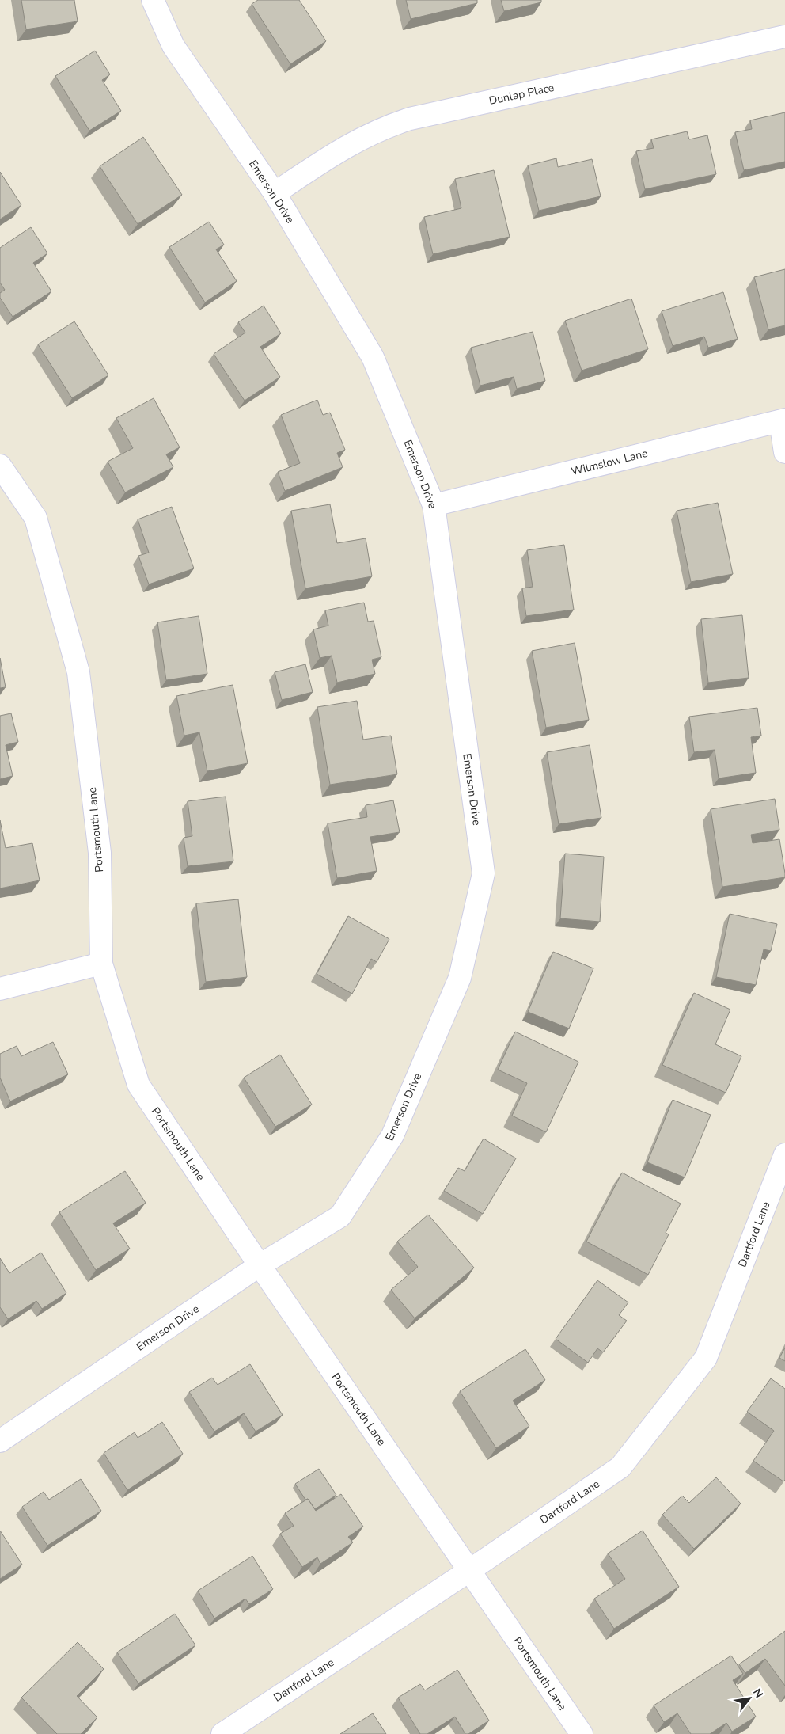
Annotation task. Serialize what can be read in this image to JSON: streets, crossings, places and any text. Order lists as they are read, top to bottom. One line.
{"streets":{"street":["Dunlap Place","Emerson Drive","Wilmslow Lane","Portsmouth Lane","Dartford Lane"]},"crossings":[["Dunlap Place","Emerson Drive"],["Emerson Drive","Wilmslow Lane"],["Emerson Drive","Portsmouth Lane"],["Portsmouth Lane","Dartford Lane"]],"north":"top right"}
